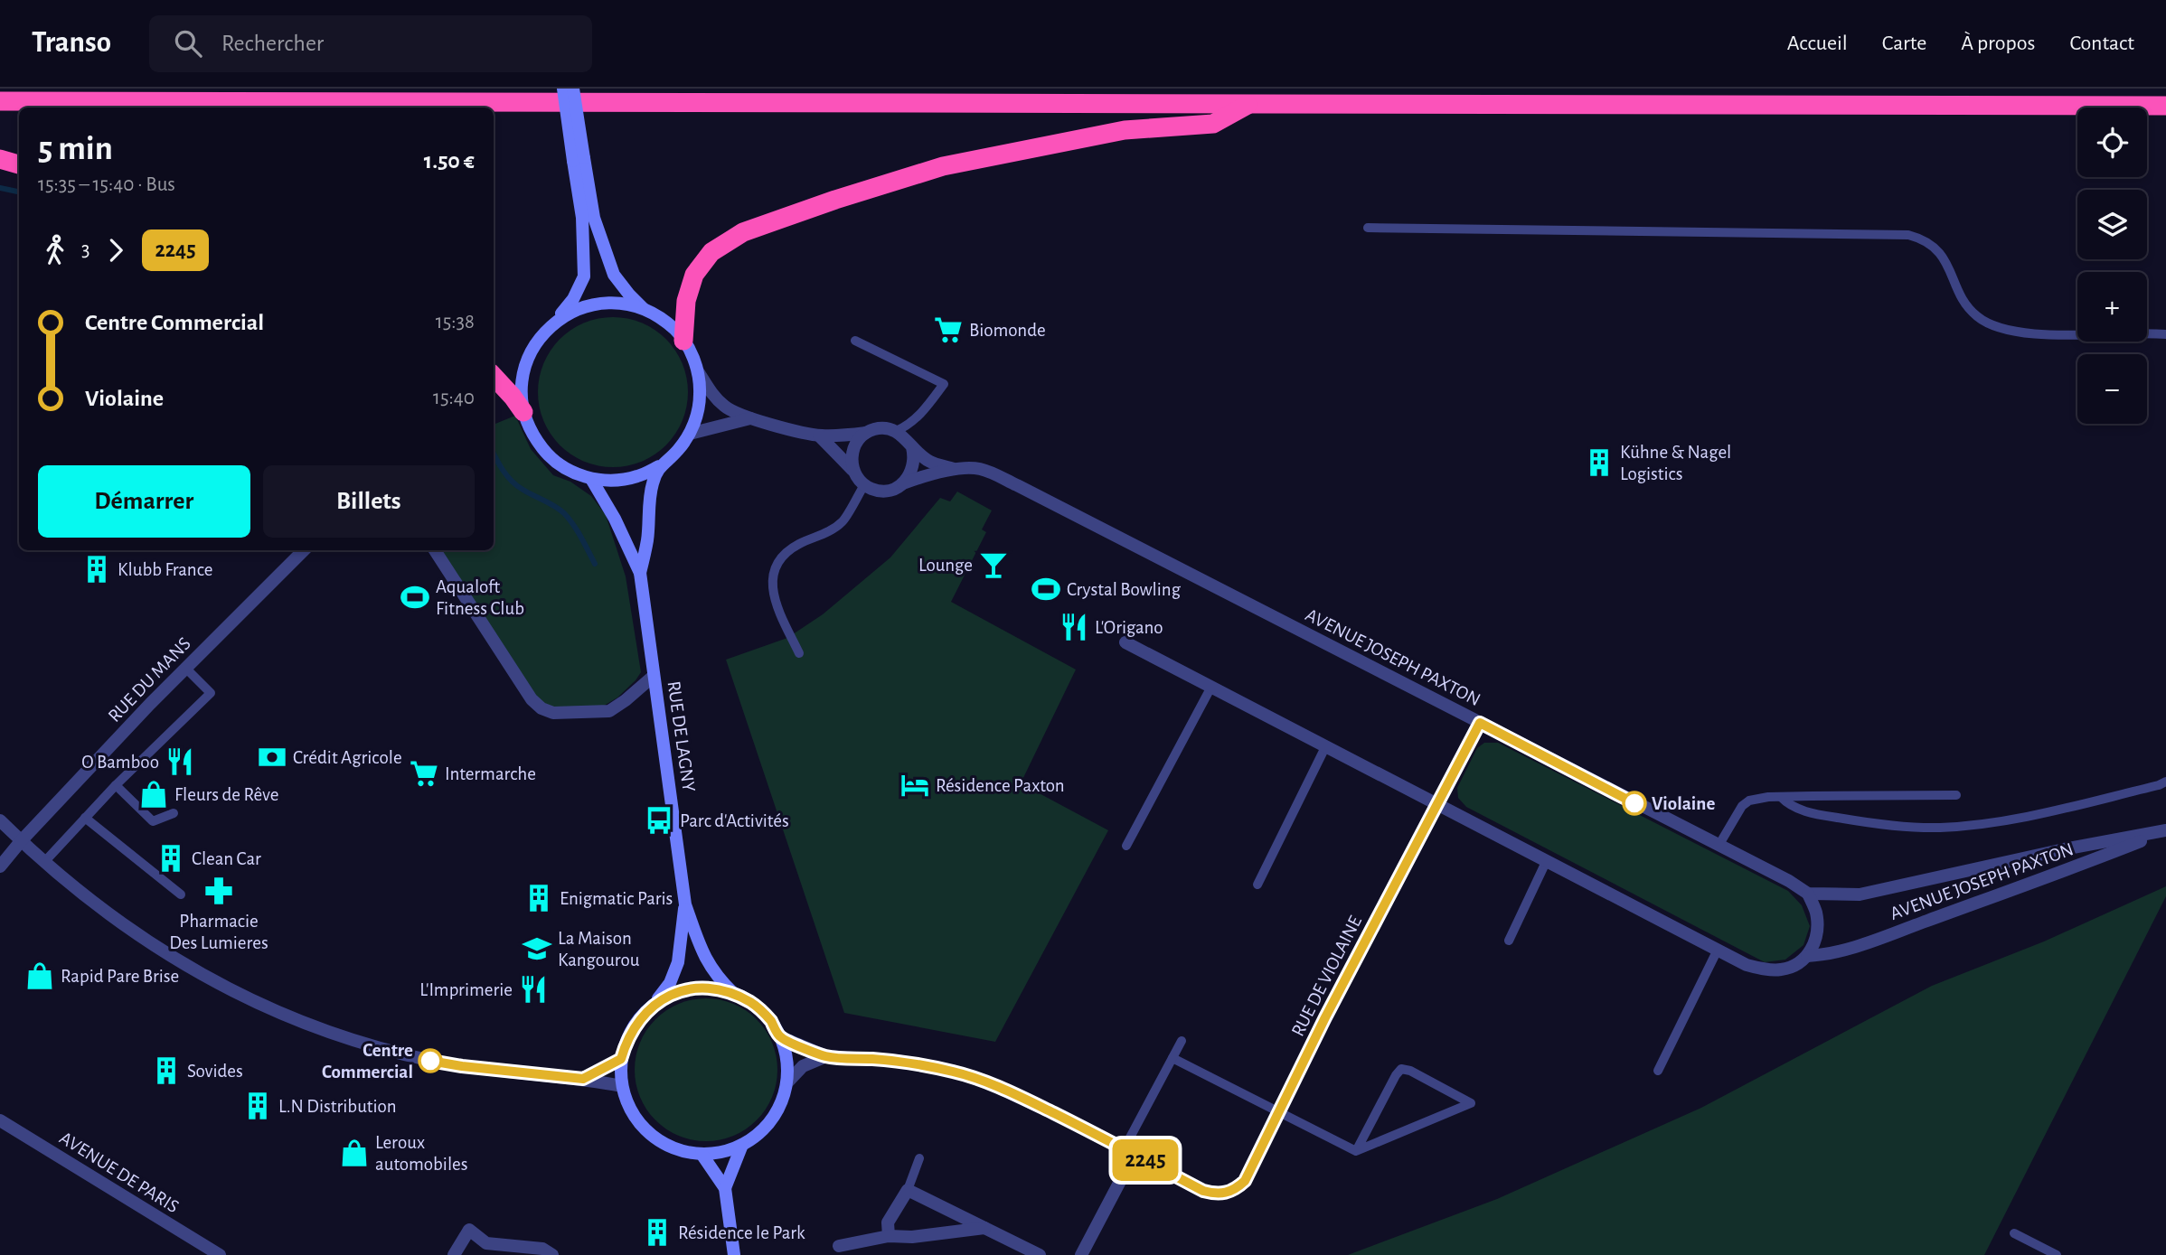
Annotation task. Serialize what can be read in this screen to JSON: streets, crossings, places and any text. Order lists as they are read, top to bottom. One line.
{"streets":{"main road":["RUE DE LAGNY"],"street":["AVENUE JOSEPH PAXTON","RUE DU MANS","RUE DE VIOLAINE","AVENUE DE PARIS"]},"crossings":[["AVENUE JOSEPH PAXTON","RUE DE VIOLAINE"]],"places":{"supermarket":["Biomonde","Intermarche"],"building":["Kühne & Nagel Logistics","Klubb France","Clean Car","Enigmatic Paris","Sovides","L.N Distribution","Résidence le Park"],"bar":["Lounge"],"sports":["Crystal Bowling","Aqualoft Fitness Club"],"restaurant":["L'Origano","O Bamboo","L'Imprimerie"],"bank":["Crédit Agricole"],"hotel":["Résidence Paxton"],"shop":["Fleurs de Rêve","Rapid Pare Brise","Leroux automobiles"],"other":["Violaine","Centre Commercial"],"bus stop":["Parc d'Activités"],"pharmacy":["Pharmacie Des Lumieres"],"school or university":["La Maison Kangourou"]},"lines":["bus line 2245"],"page":{"header":"Transo","search":"Rechercher","nav":["Accueil","Carte","À propos","Contact"],"on_map":"2245","map_buttons":["+","−"],"heading":["5 min","15:35 – 15:40 · Bus","1.50 €"],"legs":["3","2245"],"list":[{"name":"Centre Commercial","value":"15:38"},{"name":"Violaine","value":"15:40"}],"buttons":["Démarrer","Billets"]}}
